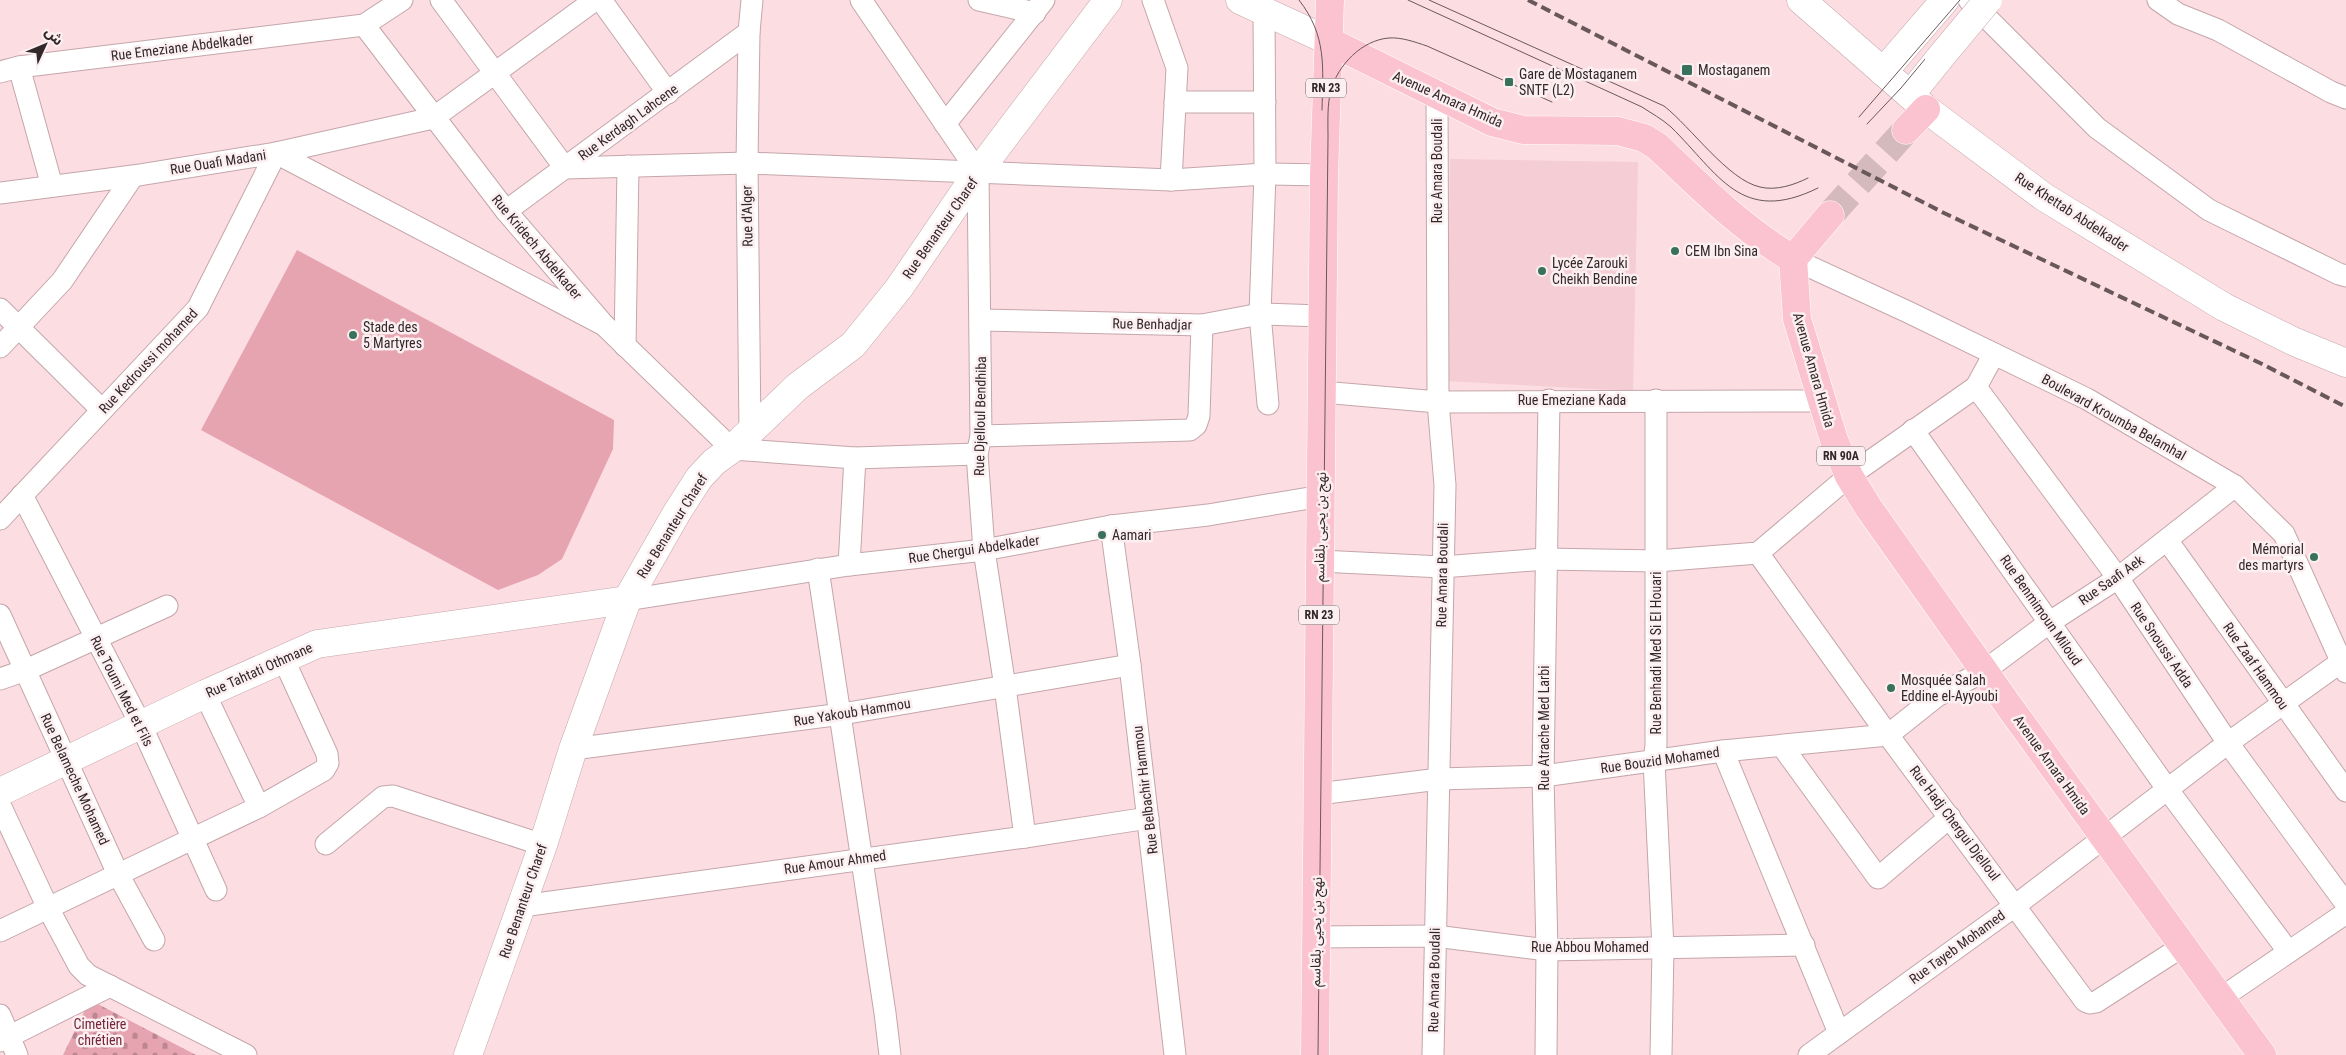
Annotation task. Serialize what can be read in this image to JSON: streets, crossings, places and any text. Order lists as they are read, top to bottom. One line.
{"streets":{"main road":["RN 23","Avenue Amara Hmida","Rue Khettab Abdelkader","Rue Benanteur Charef","RN 90A","نهج بن يحيى بلقاسم","Rue Tahtati Othmane"],"street":["Rue Emeziane Abdelkader","Rue Kerdagh Lahcene","Rue Ouafi Madani","Rue Amara Boudali","Rue d'Alger","Rue Kridech Abdelkader","Rue Benhadjar","Rue Kedroussi mohamed","Rue Emeziane Kada","Rue Djelloul Bendhiba","Boulevard Kroumba Belamhal","Rue Chergui Abdelkader","Rue Saafi Aek","Rue Benmimoun Miloud","Rue Snoussi Adda","Rue Benhadi Med Si El Houari","Rue Zaaf Hammou","Rue Toumi Med et Fils","Rue Yakoub Hammou","Rue Atrache Med Larbi","Rue Bouzid Mohamed","Rue Belameche Mohamed","Rue Belbachir Hammou","Rue Hadj Chergui Djelloul","Rue Amour Ahmed","Rue Abbou Mohamed","Rue Tayeb Mohamed"]},"crossings":[["Rue Emeziane Abdelkader","Rue Kridech Abdelkader"],["Avenue Amara Hmida","Rue Amara Boudali"],["Avenue Amara Hmida","Rue Emeziane Kada"],["Avenue Amara Hmida","Boulevard Kroumba Belamhal"],["Avenue Amara Hmida","نهج بن يحيى بلقاسم"],["Avenue Amara Hmida","Rue Saafi Aek"],["Avenue Amara Hmida","Rue Hadj Chergui Djelloul"],["Avenue Amara Hmida","Rue Tayeb Mohamed"],["Rue Kerdagh Lahcene","Rue d'Alger"],["Rue Kerdagh Lahcene","Rue Kridech Abdelkader"],["Rue Ouafi Madani","Rue Kridech Abdelkader"],["Rue Ouafi Madani","Rue Kedroussi mohamed"],["Rue Amara Boudali","Rue Emeziane Kada"],["Rue Amara Boudali","Rue Bouzid Mohamed"],["Rue Amara Boudali","Rue Abbou Mohamed"],["Rue d'Alger","Rue Benanteur Charef"],["Rue d'Alger","Rue Kridech Abdelkader"],["Rue Benanteur Charef","Rue Kridech Abdelkader"],["Rue Benanteur Charef","Rue Djelloul Bendhiba"],["Rue Benanteur Charef","Rue Chergui Abdelkader"],["Rue Benanteur Charef","Rue Tahtati Othmane"],["Rue Benanteur Charef","Rue Yakoub Hammou"],["Rue Benanteur Charef","Rue Amour Ahmed"],["Rue Benhadjar","Rue Djelloul Bendhiba"],["Rue Benhadjar","نهج بن يحيى بلقاسم"],["Rue Kedroussi mohamed","Rue Toumi Med et Fils"],["Rue Emeziane Kada","نهج بن يحيى بلقاسم"],["Rue Emeziane Kada","Rue Benhadi Med Si El Houari"],["Rue Emeziane Kada","Rue Atrache Med Larbi"],["Rue Djelloul Bendhiba","Rue Chergui Abdelkader"],["Rue Djelloul Bendhiba","Rue Yakoub Hammou"],["Rue Djelloul Bendhiba","Rue Amour Ahmed"],["Boulevard Kroumba Belamhal","Rue Saafi Aek"],["نهج بن يحيى بلقاسم","Rue Chergui Abdelkader"],["نهج بن يحيى بلقاسم","Rue Bouzid Mohamed"],["نهج بن يحيى بلقاسم","Rue Abbou Mohamed"],["Rue Chergui Abdelkader","Rue Tahtati Othmane"],["Rue Chergui Abdelkader","Rue Belbachir Hammou"],["Rue Saafi Aek","Rue Benmimoun Miloud"],["Rue Saafi Aek","Rue Snoussi Adda"],["Rue Saafi Aek","Rue Zaaf Hammou"],["Rue Benhadi Med Si El Houari","Rue Bouzid Mohamed"],["Rue Benhadi Med Si El Houari","Rue Abbou Mohamed"],["Rue Tahtati Othmane","Rue Toumi Med et Fils"],["Rue Tahtati Othmane","Rue Belameche Mohamed"],["Rue Yakoub Hammou","Rue Belbachir Hammou"],["Rue Atrache Med Larbi","Rue Bouzid Mohamed"],["Rue Atrache Med Larbi","Rue Abbou Mohamed"],["Rue Bouzid Mohamed","Rue Hadj Chergui Djelloul"],["Rue Belbachir Hammou","Rue Amour Ahmed"],["Rue Hadj Chergui Djelloul","Rue Tayeb Mohamed"]],"parks":["Cimetière chrétien"],"places":{"transit":["Mostaganem","Gare de Mostaganem SNTF (L2)"],"other":["CEM Ibn Sina","Lycée Zarouki Cheikh Bendine","Stade des 5 Martyres","Aamari","Mémorial des martyrs","Mosquée Salah Eddine el-Ayyoubi"]},"north":"top right"}
